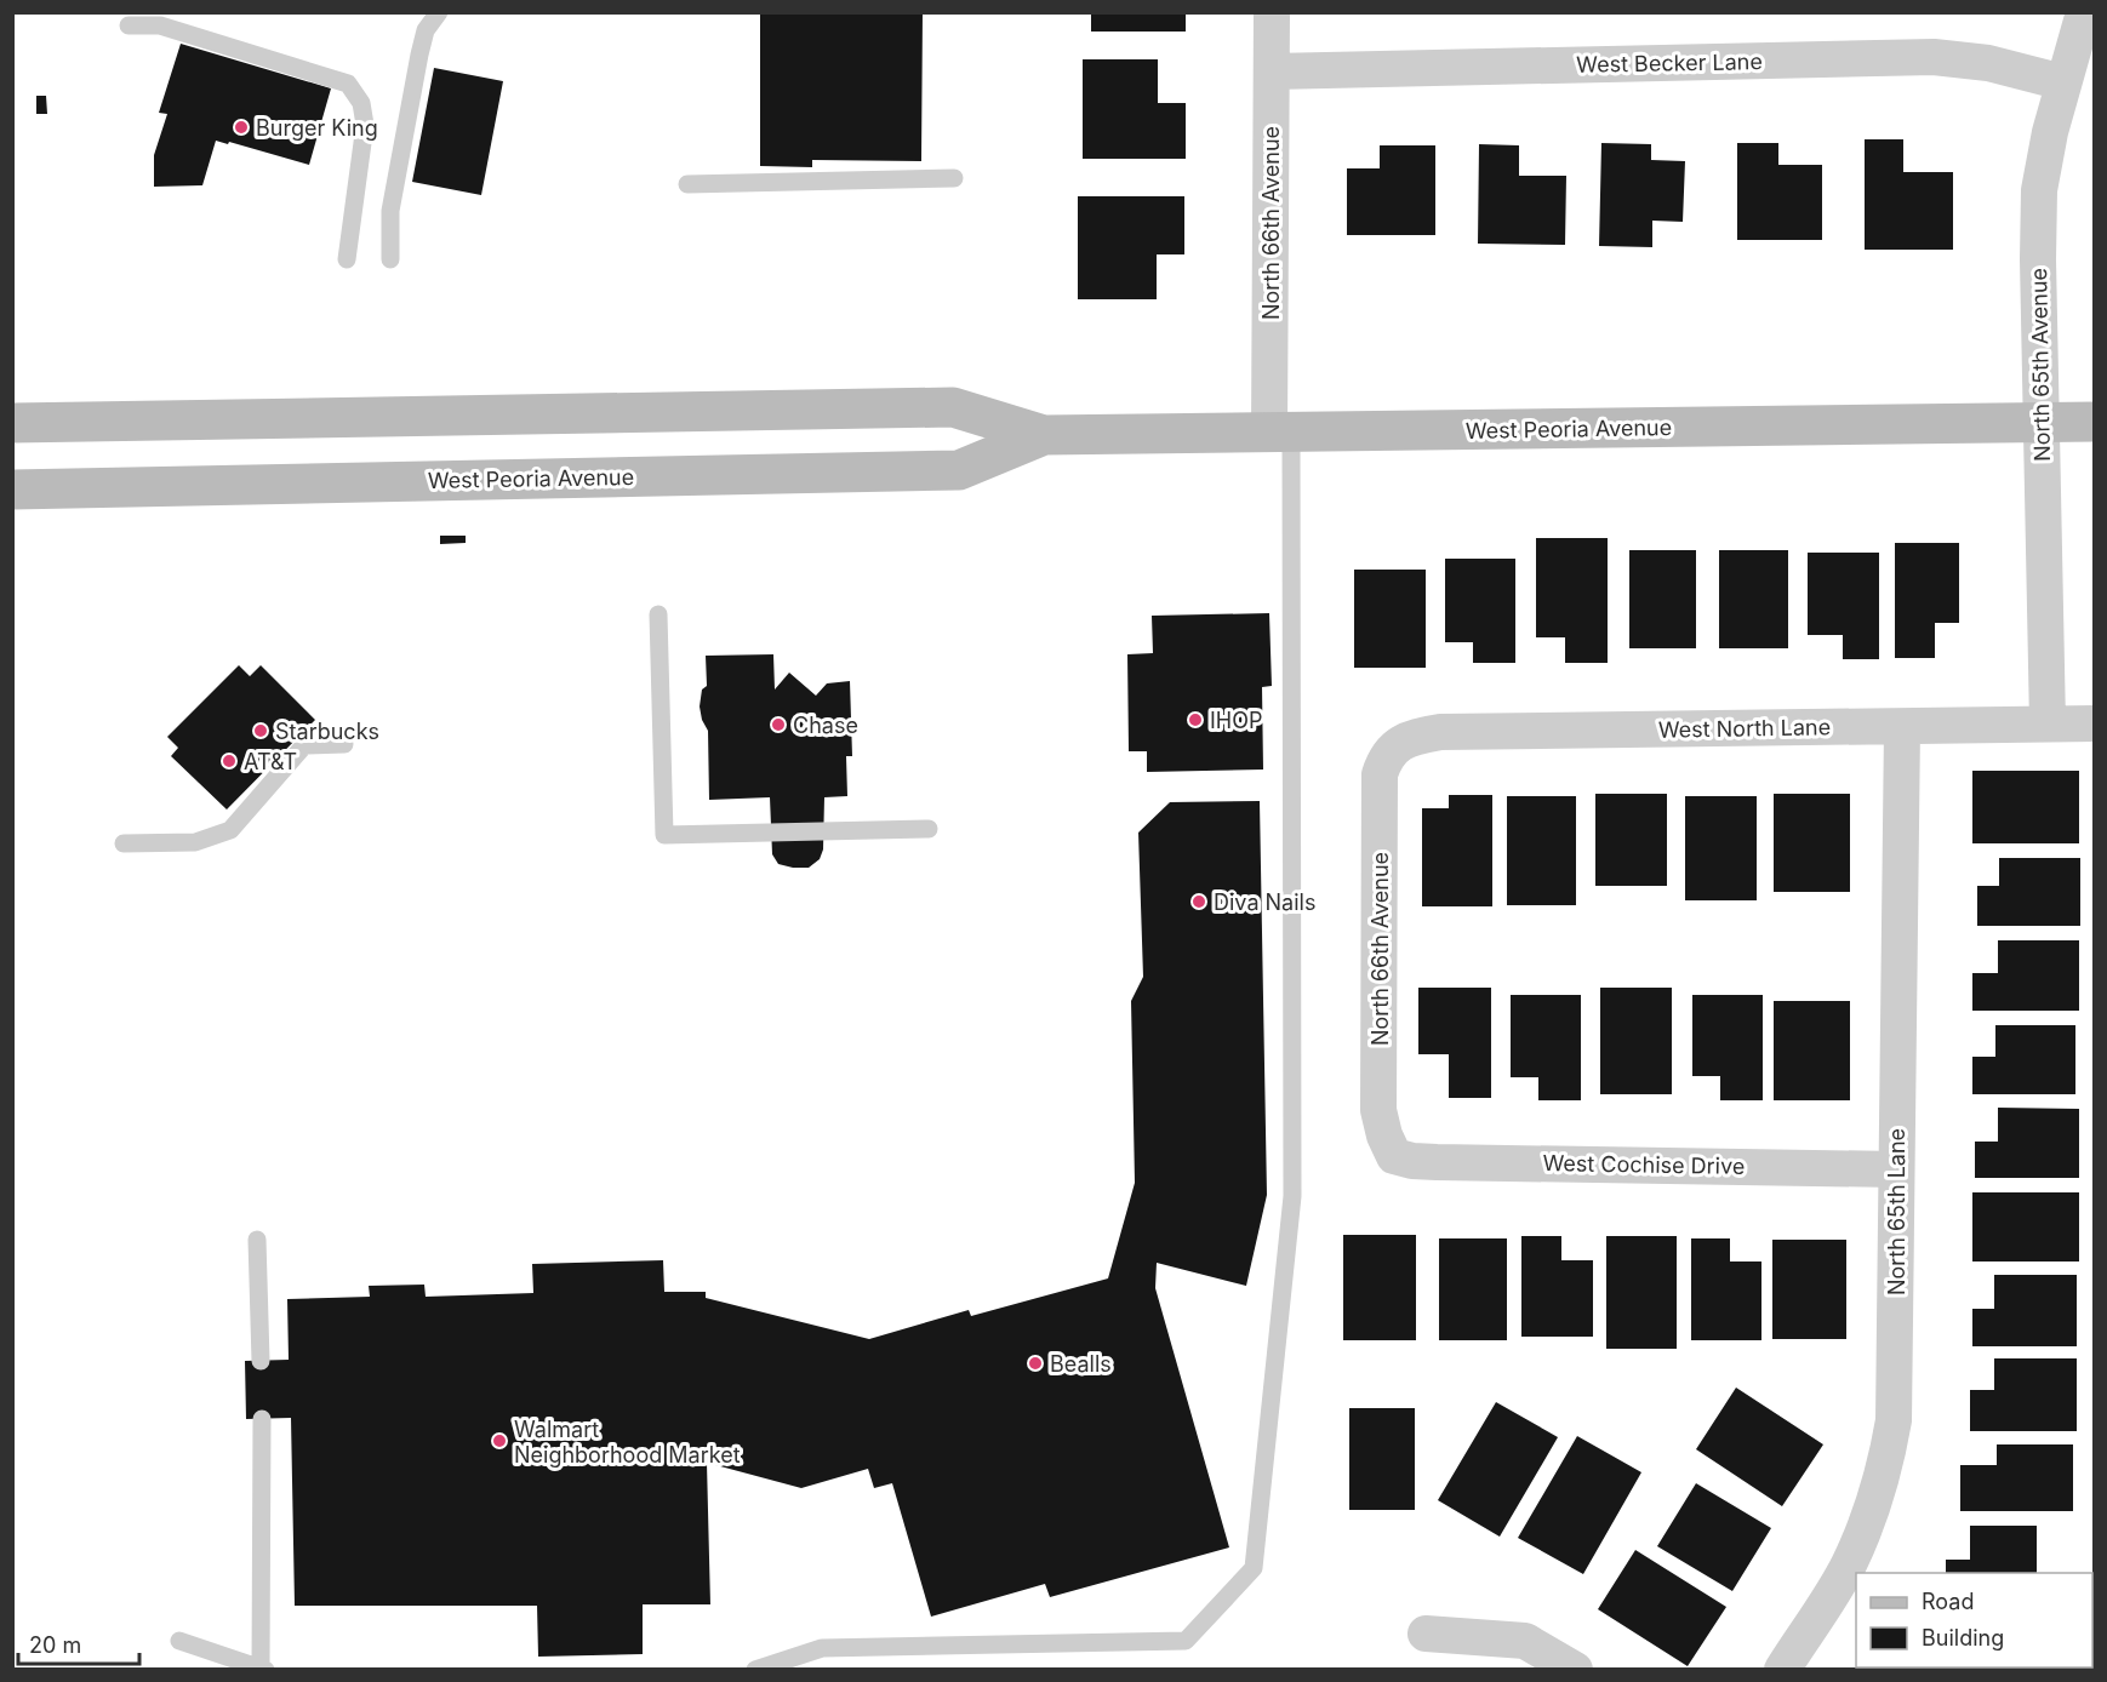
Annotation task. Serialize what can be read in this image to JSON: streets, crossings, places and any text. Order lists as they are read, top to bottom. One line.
{"streets":{"main road":["West Peoria Avenue"],"street":["West Becker Lane","North 66th Avenue","North 65th Avenue","West North Lane","West Cochise Drive","North 65th Lane"]},"crossings":[["West Becker Lane","North 66th Avenue"],["West Becker Lane","North 65th Avenue"],["North 66th Avenue","West Peoria Avenue"],["North 66th Avenue","West North Lane"],["North 66th Avenue","West Cochise Drive"],["North 65th Avenue","West Peoria Avenue"],["North 65th Avenue","West North Lane"],["West North Lane","North 65th Lane"],["West Cochise Drive","North 65th Lane"]],"places":["Burger King","IHOP","Chase","Starbucks","AT&T","Diva Nails","Bealls","Walmart Neighborhood Market"],"legend":["Road","Building"],"scale_bar":"20 m"}
